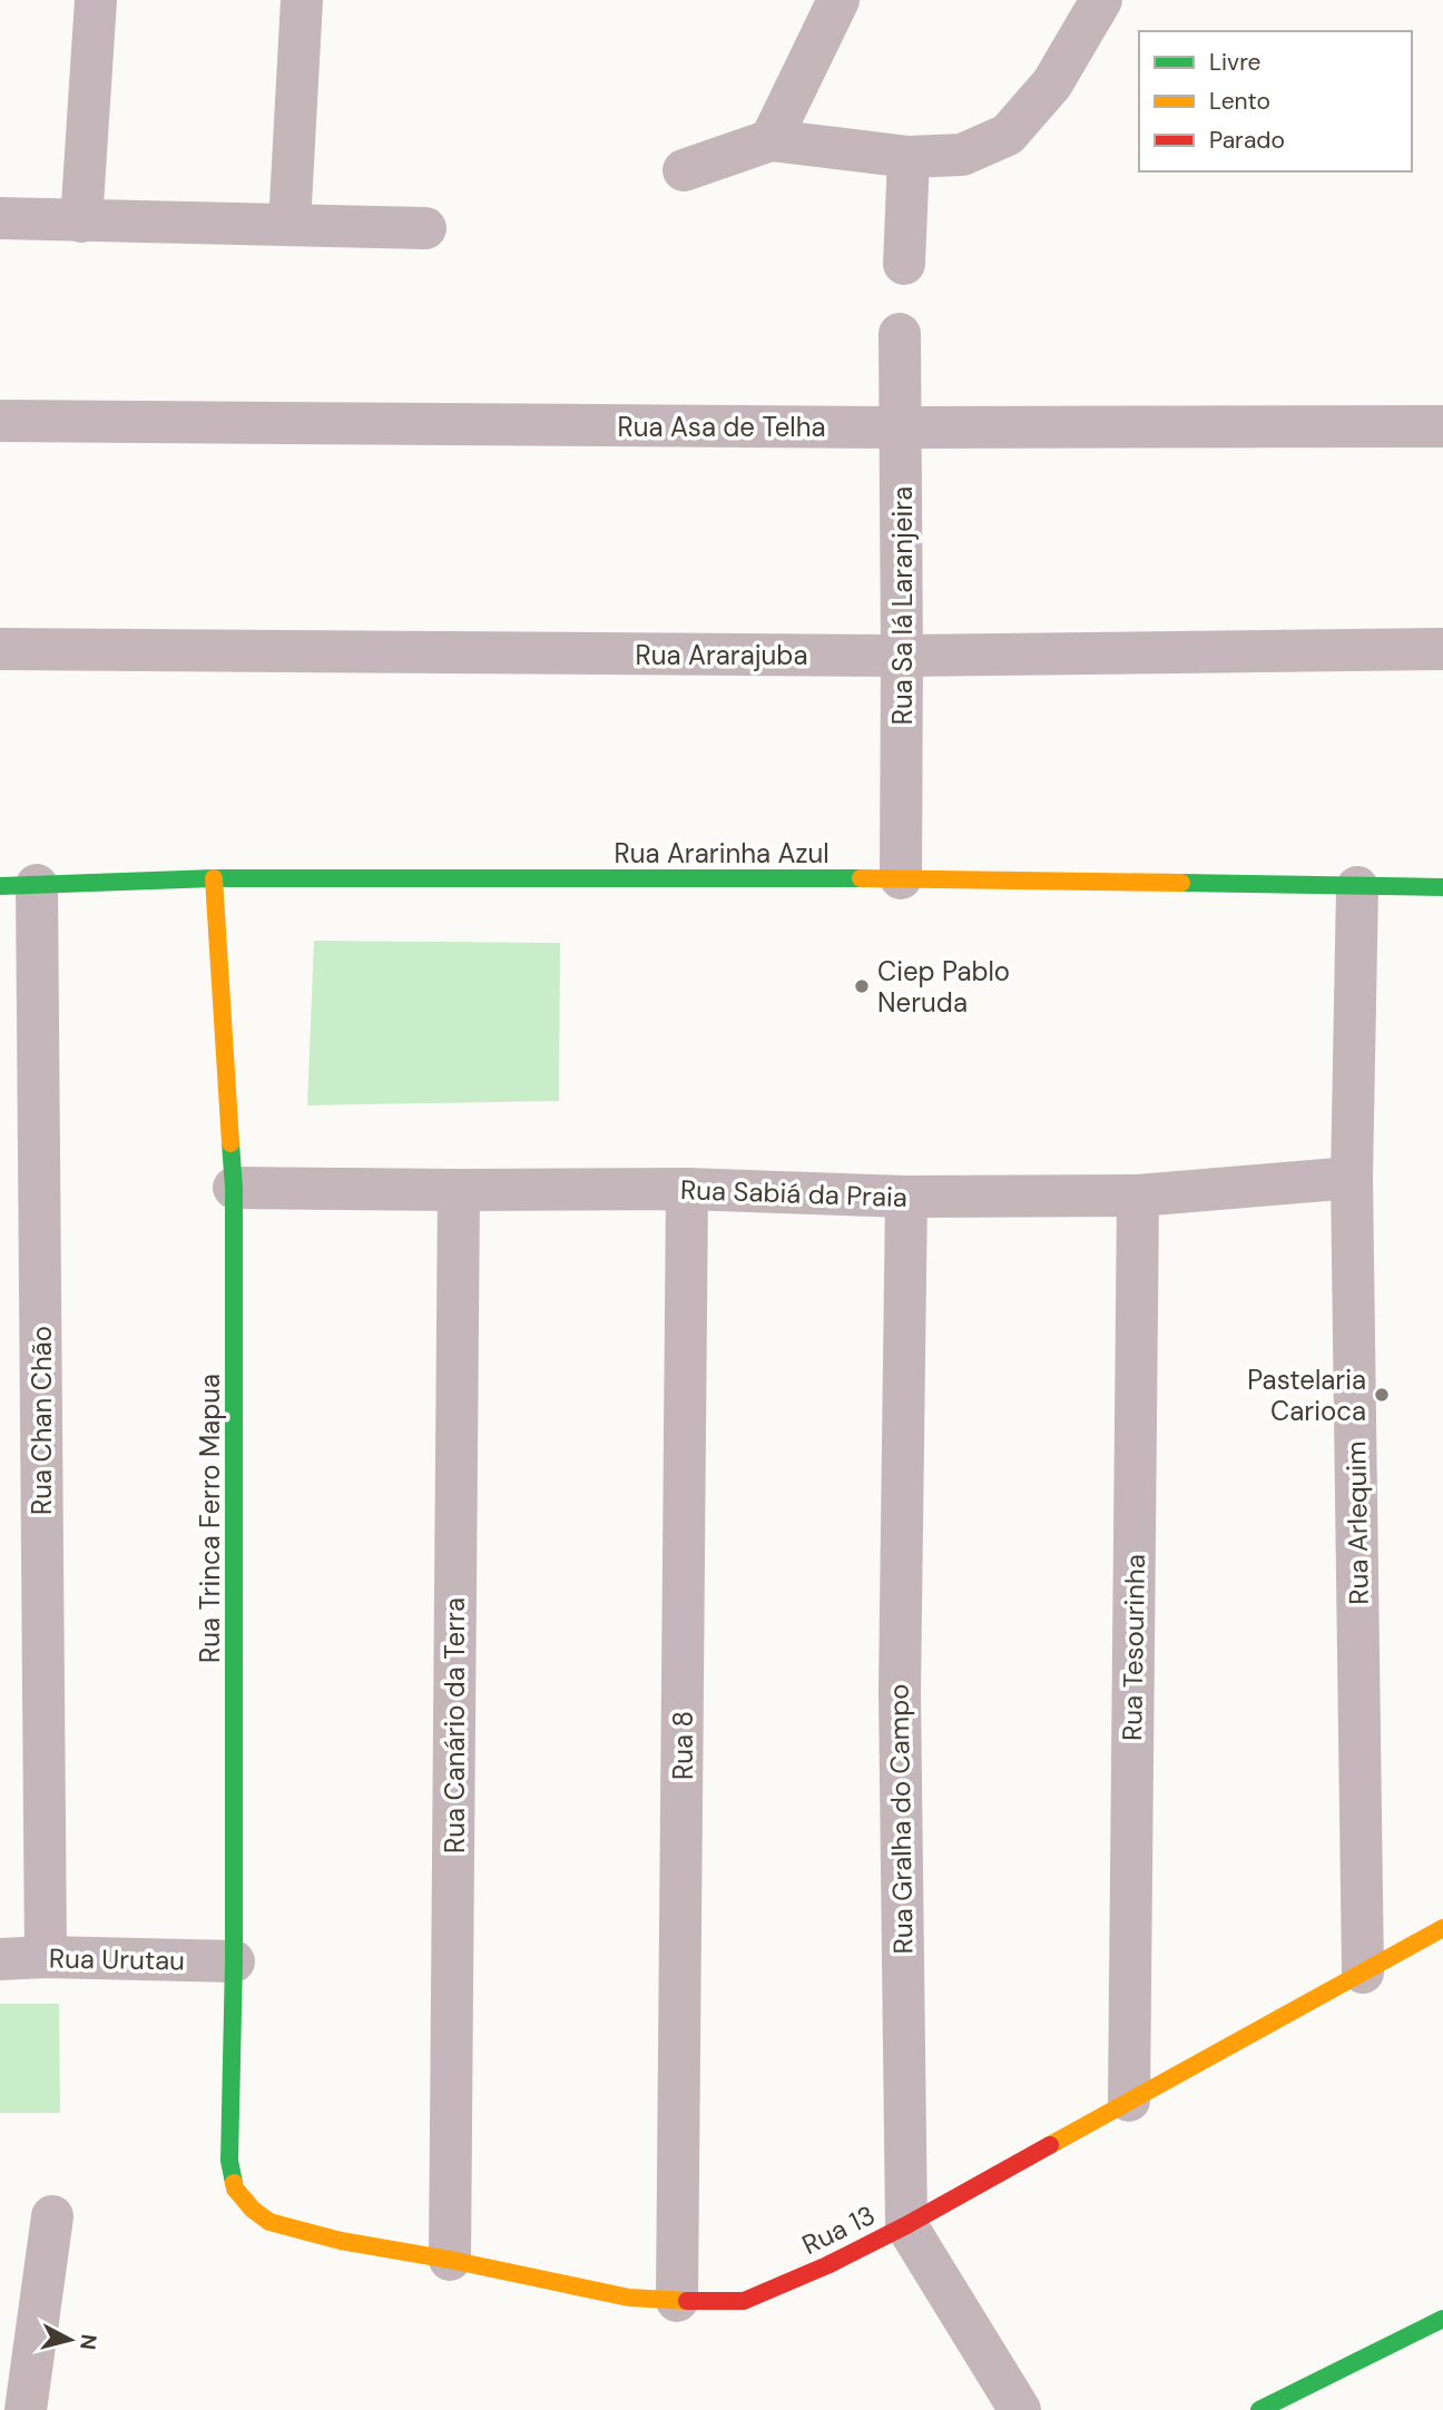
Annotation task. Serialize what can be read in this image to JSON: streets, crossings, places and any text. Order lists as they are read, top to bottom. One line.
{"streets":{"street":["Rua Asa de Telha","Rua Sa Iá Laranjeira","Rua Ararajuba","Rua Ararinha Azul","Rua Sabiá da Praia","Rua Chan Chão","Rua Trinca Ferro Mapua","Rua Arlequim","Rua Tesourinha","Rua Canário da Terra","Rua 8","Rua Gralha do Campo","Rua Urutau","Rua 13"]},"crossings":[["Rua Asa de Telha","Rua Sa Iá Laranjeira"],["Rua Sa Iá Laranjeira","Rua Ararajuba"],["Rua Sa Iá Laranjeira","Rua Ararinha Azul"],["Rua Ararinha Azul","Rua Chan Chão"],["Rua Ararinha Azul","Rua Trinca Ferro Mapua"],["Rua Ararinha Azul","Rua Arlequim"],["Rua Sabiá da Praia","Rua Trinca Ferro Mapua"],["Rua Sabiá da Praia","Rua Arlequim"],["Rua Sabiá da Praia","Rua Tesourinha"],["Rua Sabiá da Praia","Rua Canário da Terra"],["Rua Sabiá da Praia","Rua 8"],["Rua Sabiá da Praia","Rua Gralha do Campo"],["Rua Chan Chão","Rua Urutau"],["Rua Trinca Ferro Mapua","Rua Urutau"],["Rua Trinca Ferro Mapua","Rua 13"],["Rua Arlequim","Rua 13"],["Rua Tesourinha","Rua 13"],["Rua Canário da Terra","Rua 13"],["Rua 8","Rua 13"],["Rua Gralha do Campo","Rua 13"]],"places":["Ciep Pablo Neruda","Pastelaria Carioca"],"legend":["Livre","Lento","Parado"],"north":"right"}
